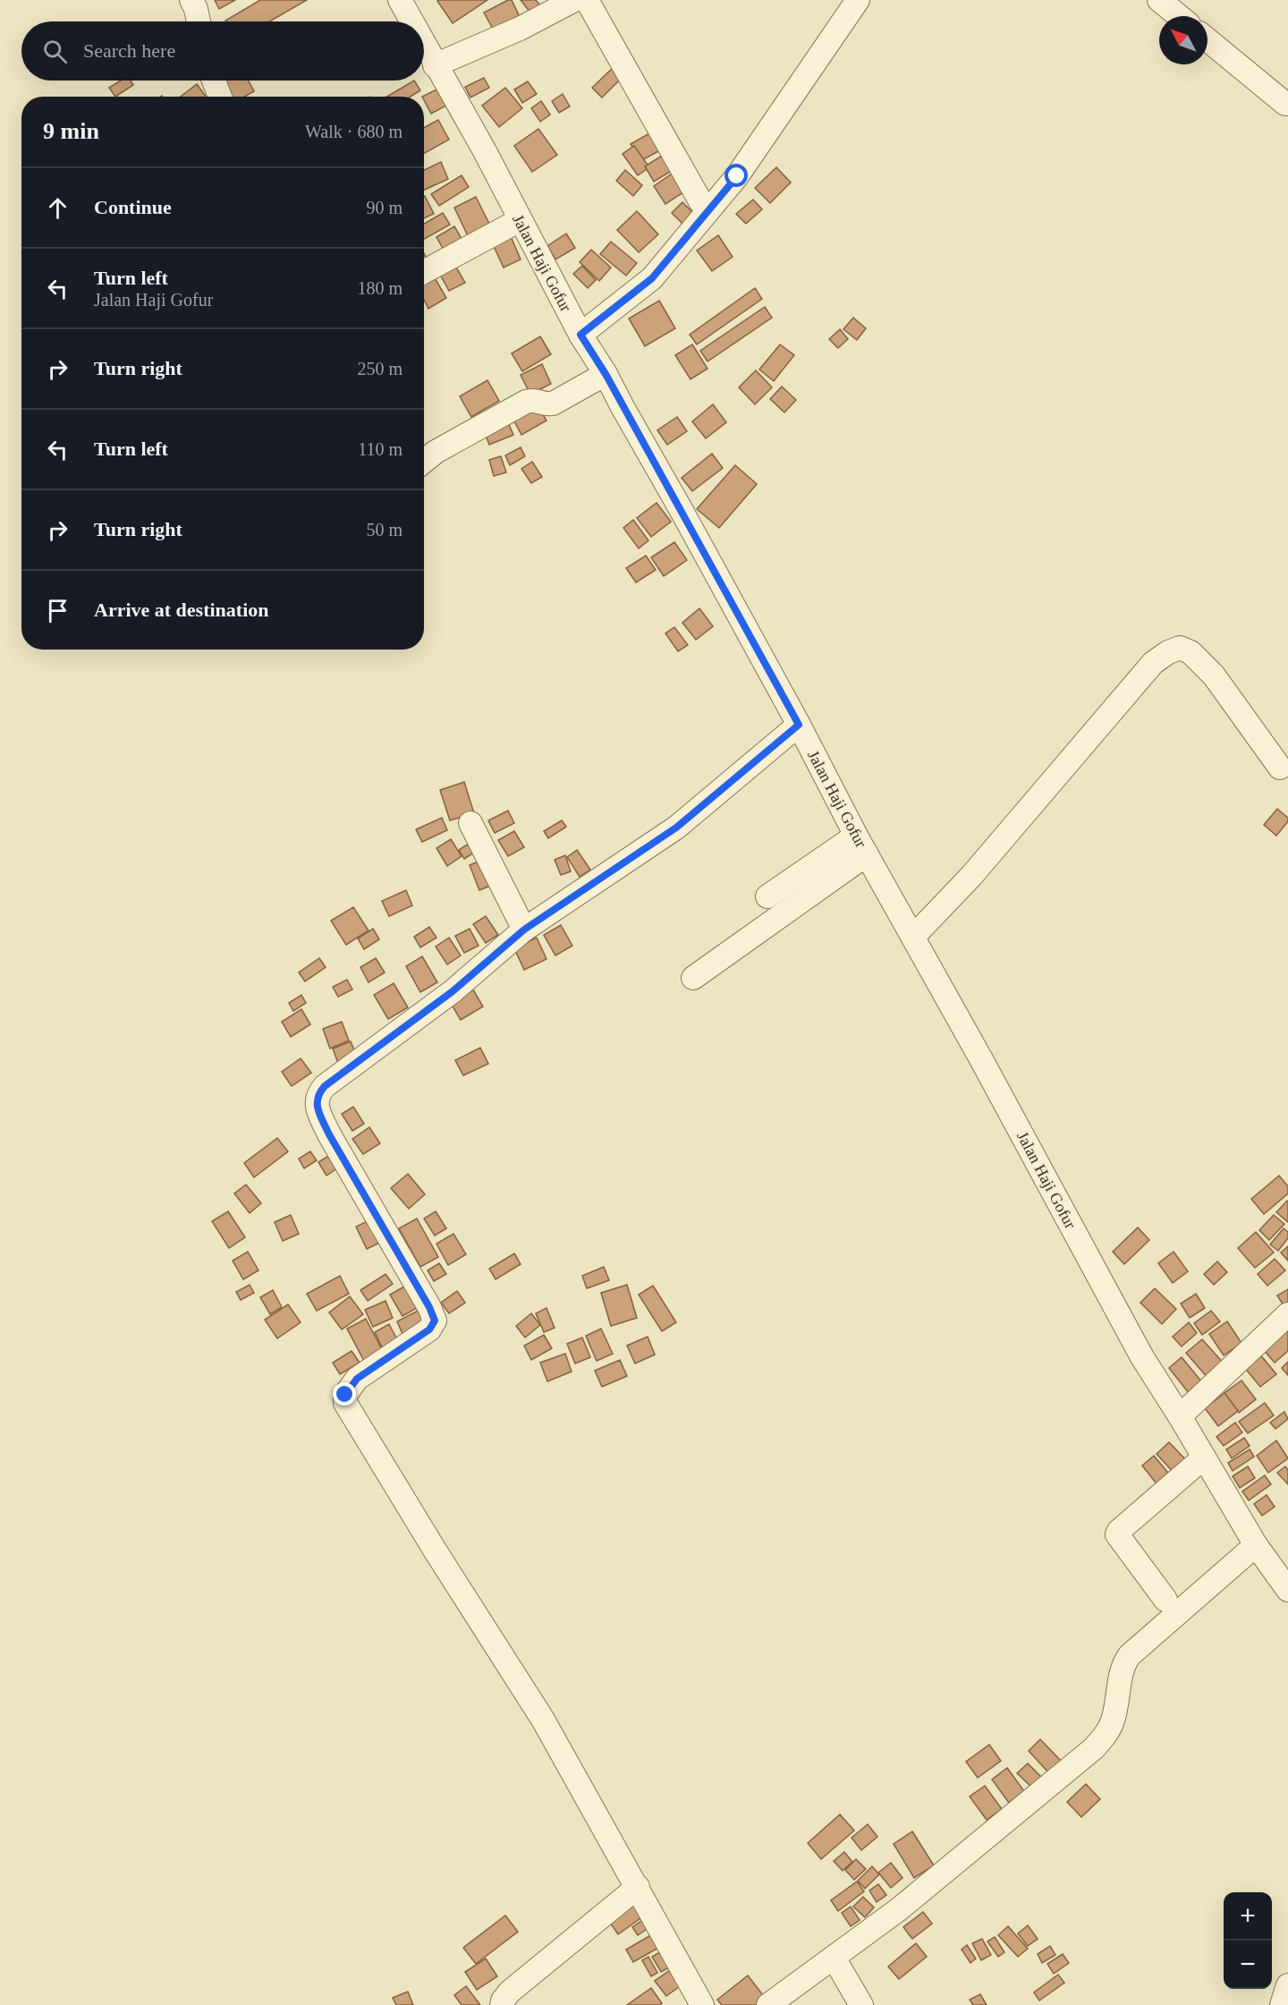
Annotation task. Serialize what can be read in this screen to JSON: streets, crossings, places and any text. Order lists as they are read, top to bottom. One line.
{"streets":{"street":["Jalan Haji Gofur"]},"north":"top left","page":{"search":"Search here","heading":["9 min","Walk · 680 m"],"list":[["Continue","90 m"],["Turn left","Jalan Haji Gofur","180 m"],["Turn right","250 m"],["Turn left","110 m"],["Turn right","50 m"],"Arrive at destination"],"map_buttons":["+","−"]}}
